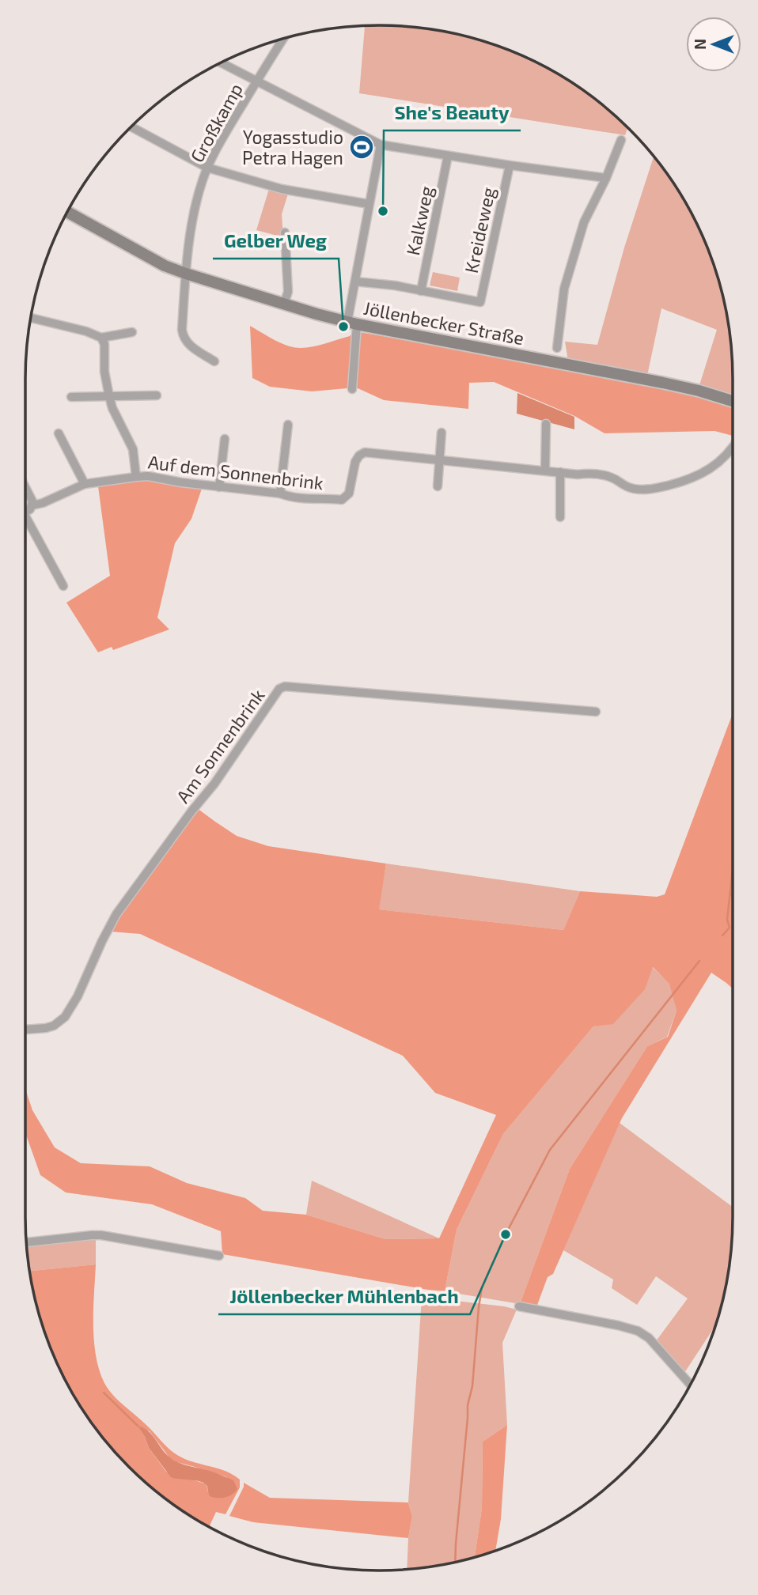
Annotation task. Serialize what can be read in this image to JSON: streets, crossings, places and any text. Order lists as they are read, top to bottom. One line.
{"streets":{"main road":["Jöllenbecker Straße"],"street":["Großkamp","Kalkweg","Kreideweg","Auf dem Sonnenbrink","Am Sonnenbrink"]},"crossings":[["Großkamp","Jöllenbecker Straße"],["Kalkweg","Kreideweg"]],"places":{"sports":["Yogasstudio Petra Hagen"],"other":["She's Beauty","Gelber Weg","Jöllenbecker Mühlenbach"]},"north":"left"}
